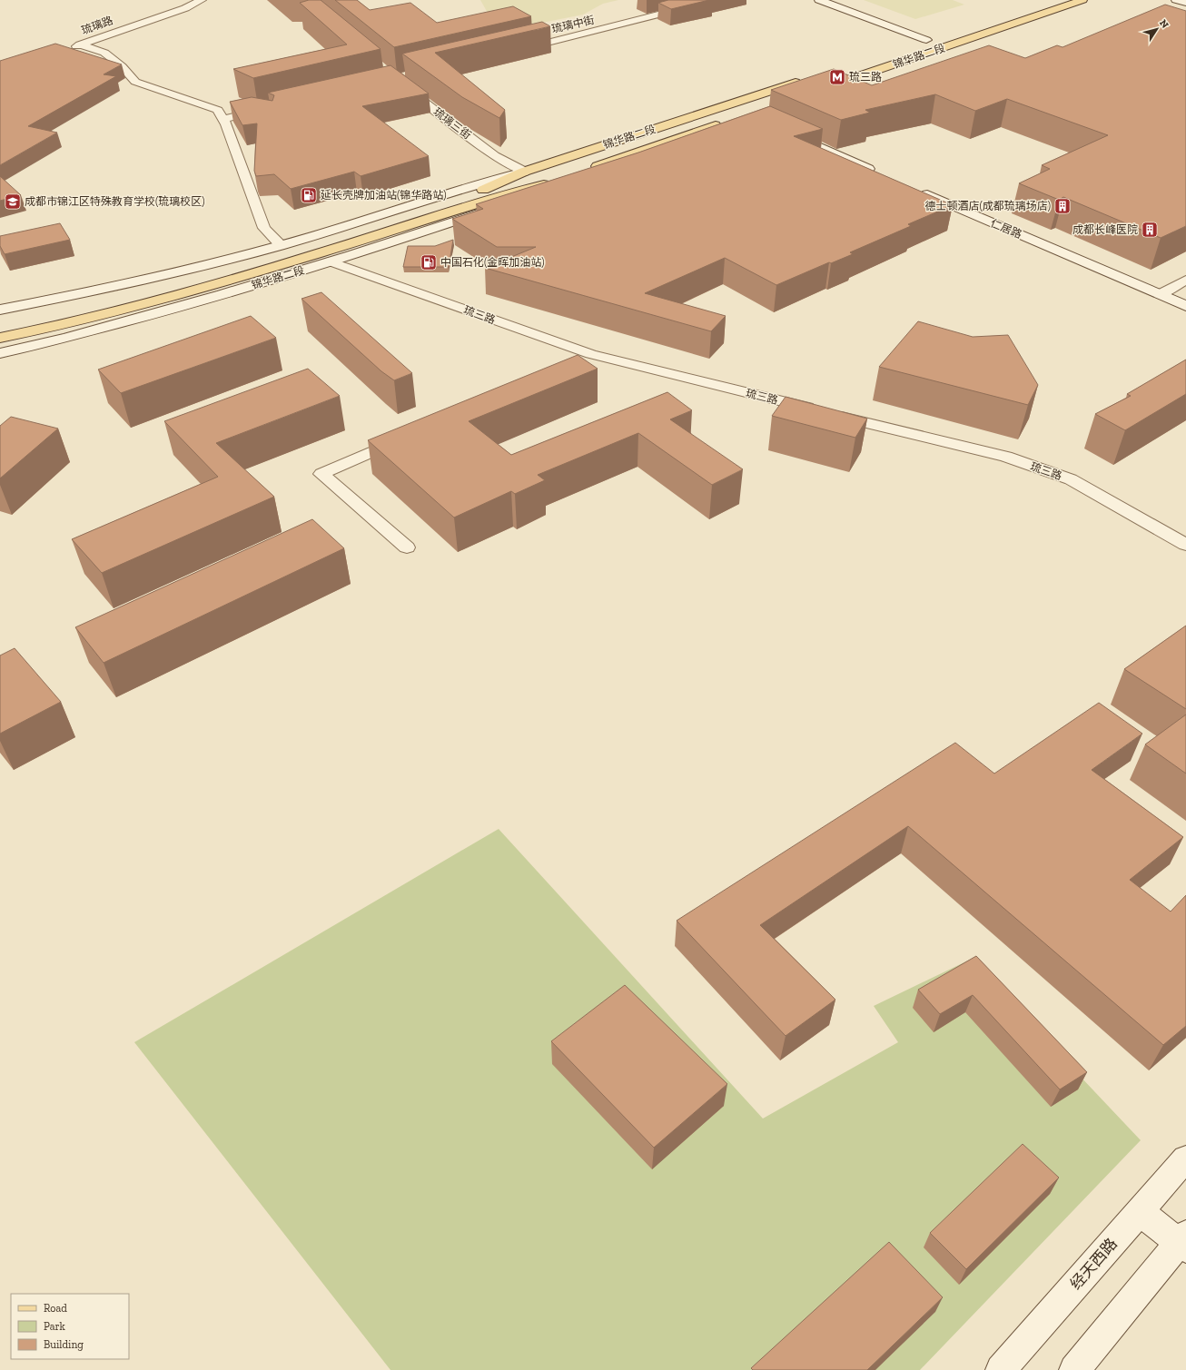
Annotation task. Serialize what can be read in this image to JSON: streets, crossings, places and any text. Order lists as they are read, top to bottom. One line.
{"streets":{"main road":["锦华路二段","仁居路","经天西路"],"street":["琉璃中街","琉璃路","琉璃三街","琉三路"]},"crossings":[["锦华路二段","琉璃三街"],["锦华路二段","琉三路"]],"places":{"metro station":["琉三路"],"fuel station":["延长壳牌加油站(锦华路站)","中国石化(金晖加油站)"],"school or university":["成都市锦江区特殊教育学校(琉璃校区)"],"building":["德士顿酒店(成都琉璃场店)","成都长峰医院"]},"legend":["Road","Park","Building"],"north":"top right"}
